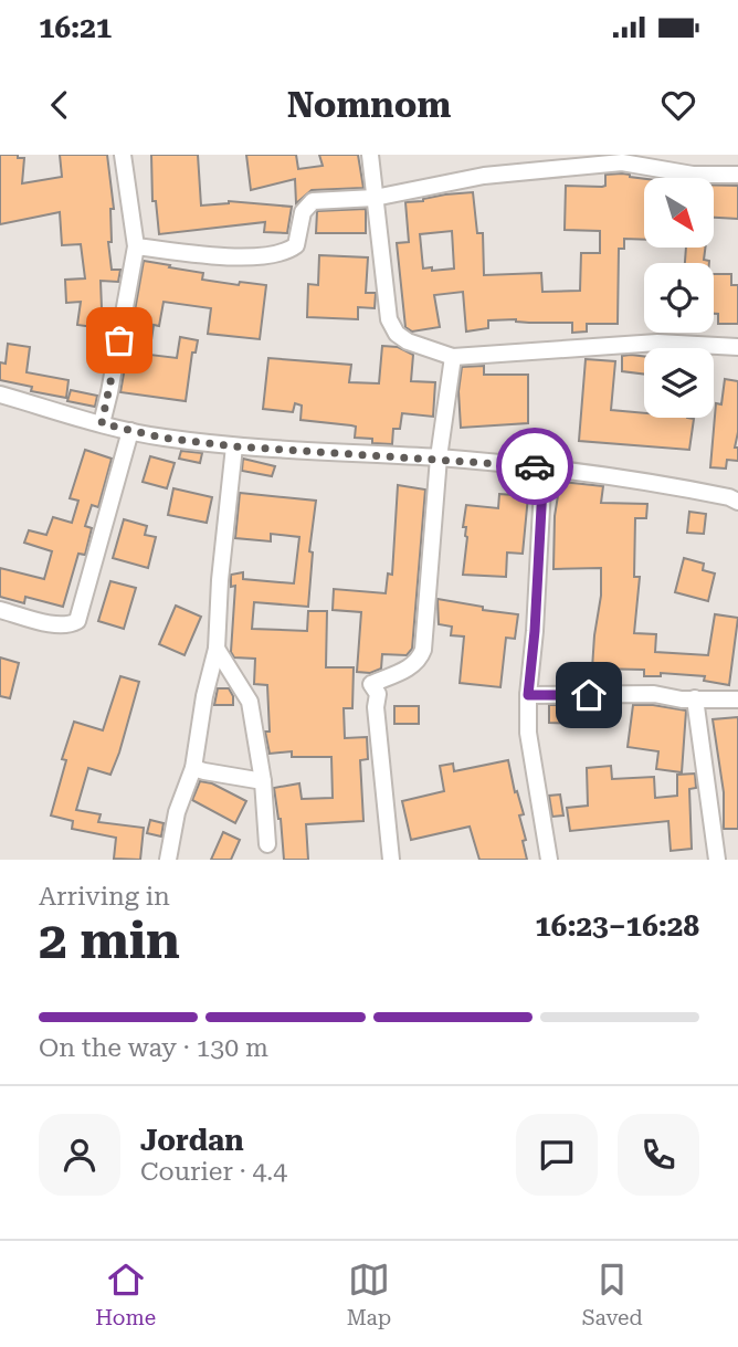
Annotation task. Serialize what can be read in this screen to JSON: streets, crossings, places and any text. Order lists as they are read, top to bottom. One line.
{"north":"bottom right","page":{"status":"16:21","header":"Nomnom","heading":["2 min","Arriving in","16:23–16:28"],"panel":["Jordan","Courier · 4.4"],"bar":"On the way · 130 m","tabs":["Home","Map","Saved"]}}
